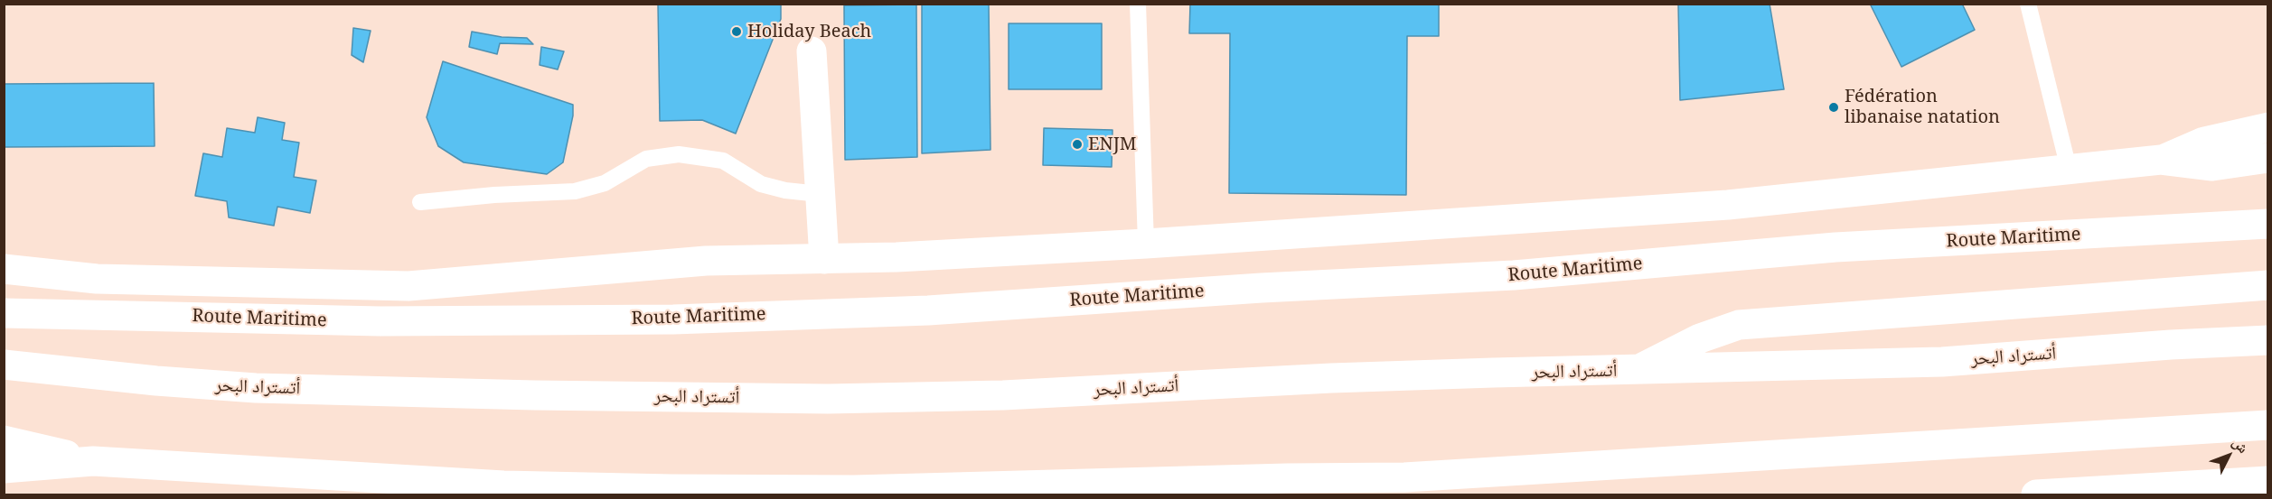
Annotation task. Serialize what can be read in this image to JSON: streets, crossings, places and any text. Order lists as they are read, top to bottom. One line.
{"streets":{"main road":["Route Maritime","أتستراد البحر"]},"places":["Holiday Beach","Fédération libanaise natation","ENJM"],"north":"top right"}
